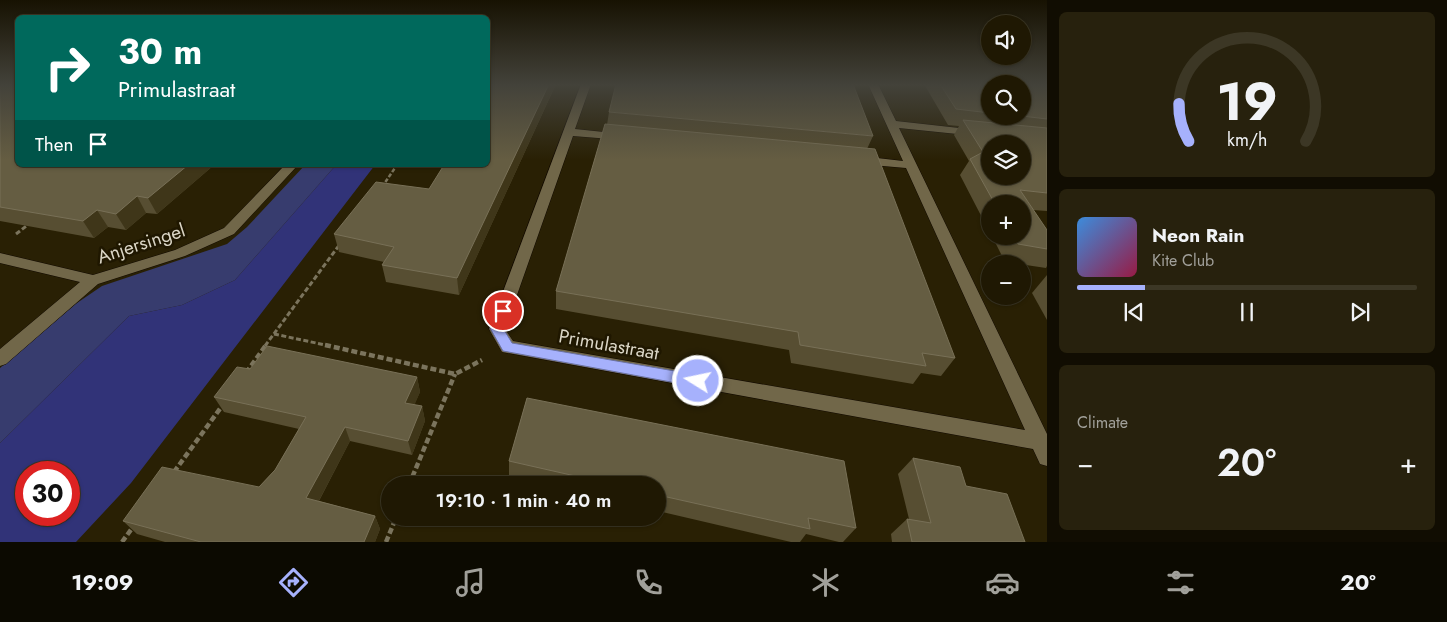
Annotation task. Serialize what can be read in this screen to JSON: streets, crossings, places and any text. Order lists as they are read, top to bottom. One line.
{"streets":{"street":["Anjersingel","Primulastraat"]},"page":{"map_buttons":["+","−"],"turn":["30 m","Primulastraat"],"then":"Then","song":["Neon Rain","Kite Club"],"tile":"Climate","heat":["−","20°","+"],"limit":"30","trip":"19:10 · 1 min · 40 m","tabs":["19:09","20°"],"gauge":["19","km/h"]}}
